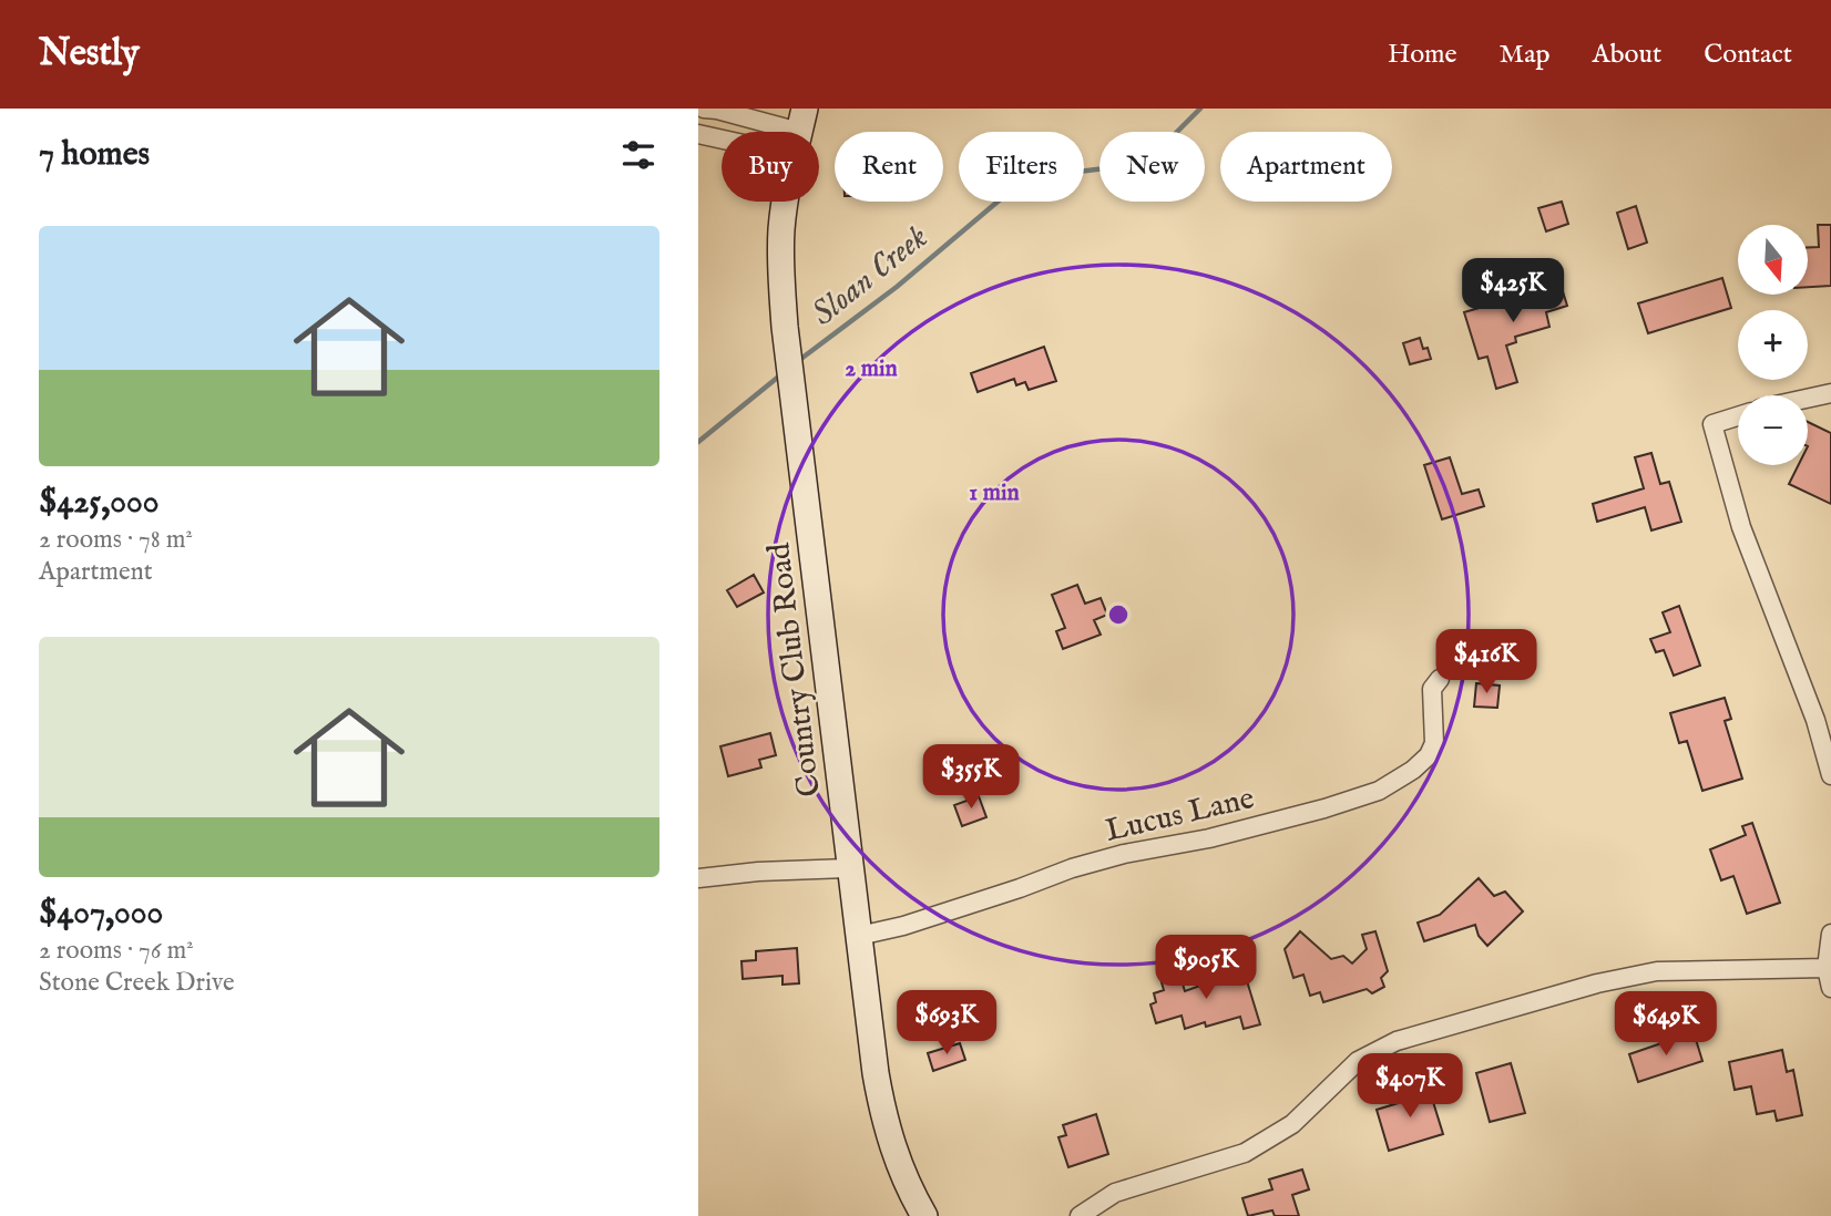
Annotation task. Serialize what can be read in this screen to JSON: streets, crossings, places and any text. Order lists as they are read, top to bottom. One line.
{"streets":{"main road":["Country Club Road"],"street":["Lucus Lane"]},"crossings":[["Country Club Road","Lucus Lane"]],"water":["Sloan Creek"],"north":"bottom","page":{"header":"Nestly","nav":["Home","Map","About","Contact"],"heading":"7 homes","chip":["Buy","Rent","Filters","New","Apartment"],"list":[{"name":"$425,000","note":"2 rooms · 78 m² · Apartment"},{"name":"$407,000","note":"2 rooms · 76 m² · Stone Creek Drive"}],"map_buttons":["+","−"],"price":["$425K","$416K","$355K","$905K","$693K","$649K","$407K"]},"rings":["2 min","1 min"]}
